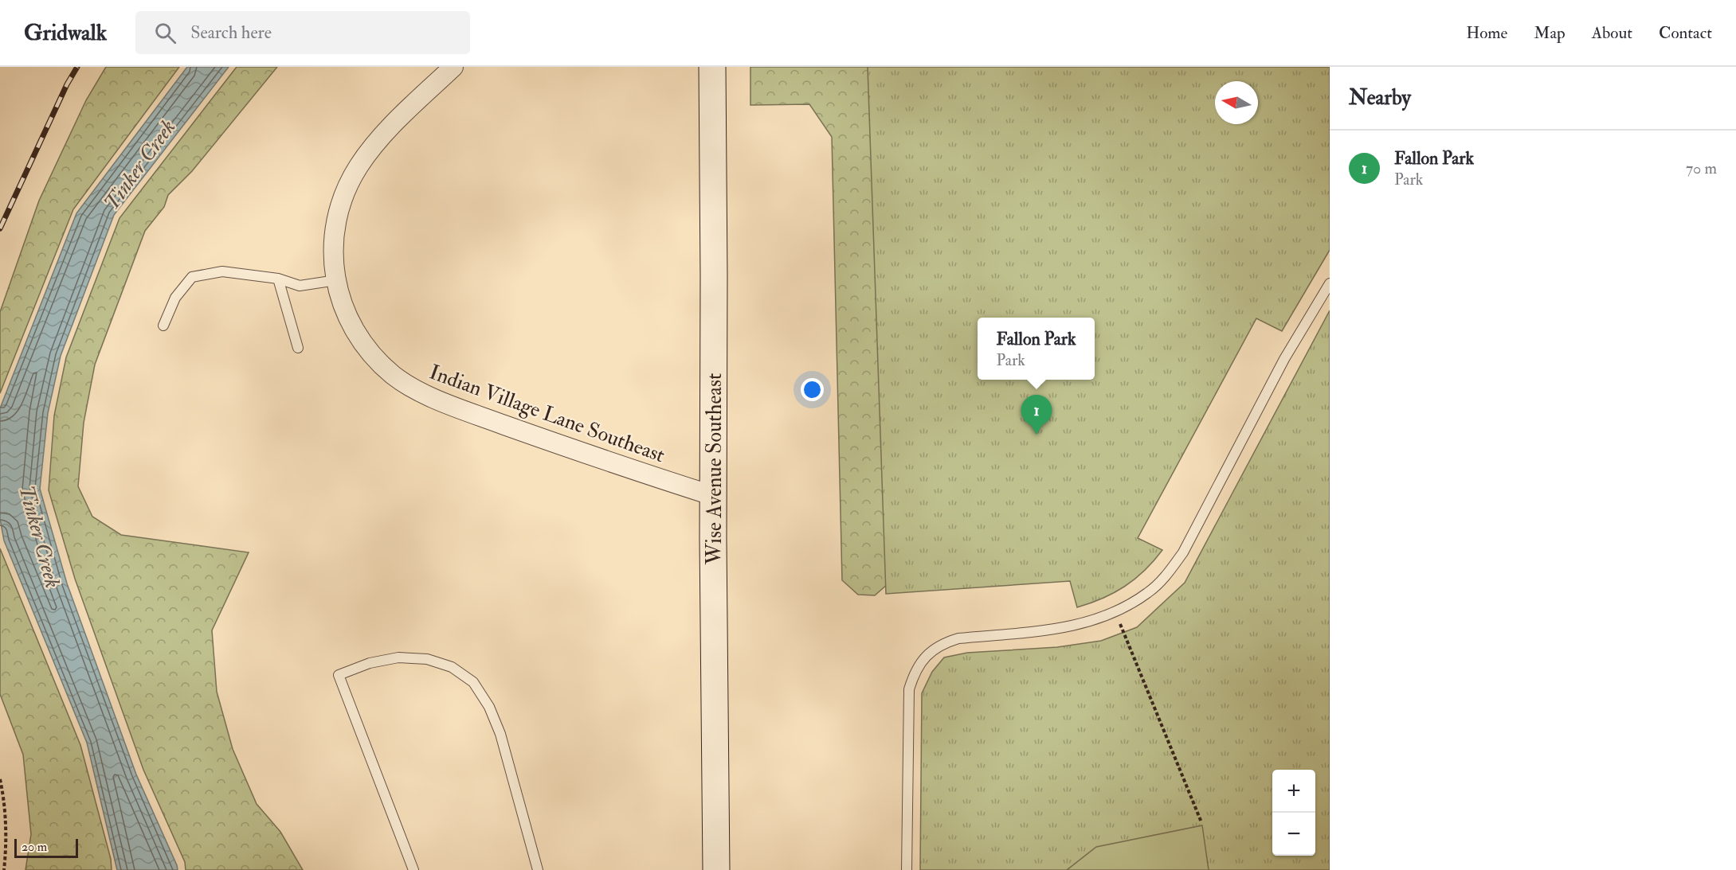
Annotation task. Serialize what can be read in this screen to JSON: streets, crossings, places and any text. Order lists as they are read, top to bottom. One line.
{"streets":{"street":["Indian Village Lane Southeast","Wise Avenue Southeast"]},"crossings":[["Indian Village Lane Southeast","Wise Avenue Southeast"]],"water":["Tinker Creek"],"scale_bar":"20 m","north":"left","page":{"header":"Gridwalk","search":"Search here","nav":["Home","Map","About","Contact"],"heading":"Nearby","list":[{"mark":"1","name":"Fallon Park","note":"Park","value":"70 m"}],"popup":["Fallon Park","Park"],"pins":"1","map_buttons":["+","−"],"scale":"20 m"}}
